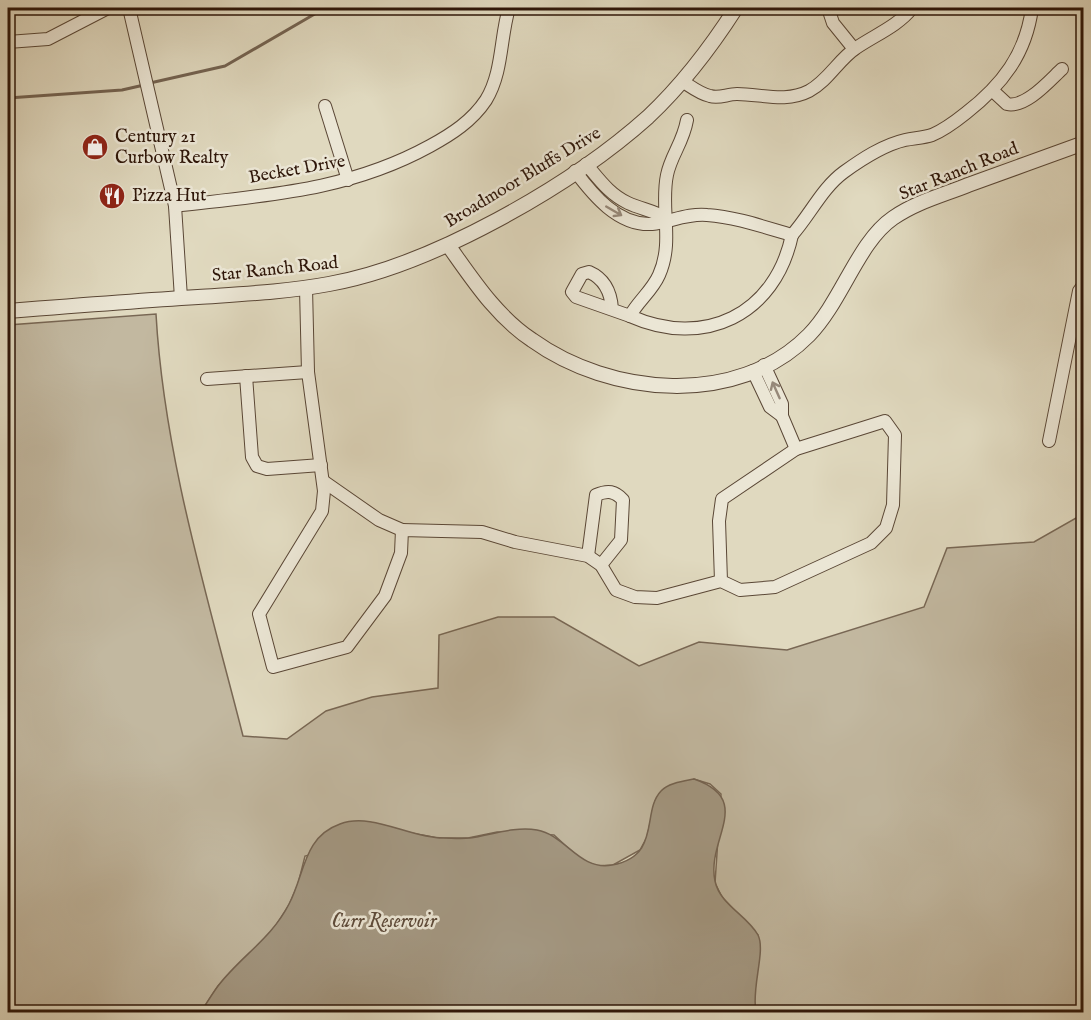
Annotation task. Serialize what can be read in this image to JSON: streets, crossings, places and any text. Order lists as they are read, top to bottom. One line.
{"streets":{"street":["Becket Drive","Star Ranch Road","Broadmoor Bluffs Drive"]},"crossings":[["Star Ranch Road","Broadmoor Bluffs Drive"]],"water":["Curr Reservoir"],"places":{"shop":["Century 21 Curbow Realty"],"restaurant":["Pizza Hut"]}}
